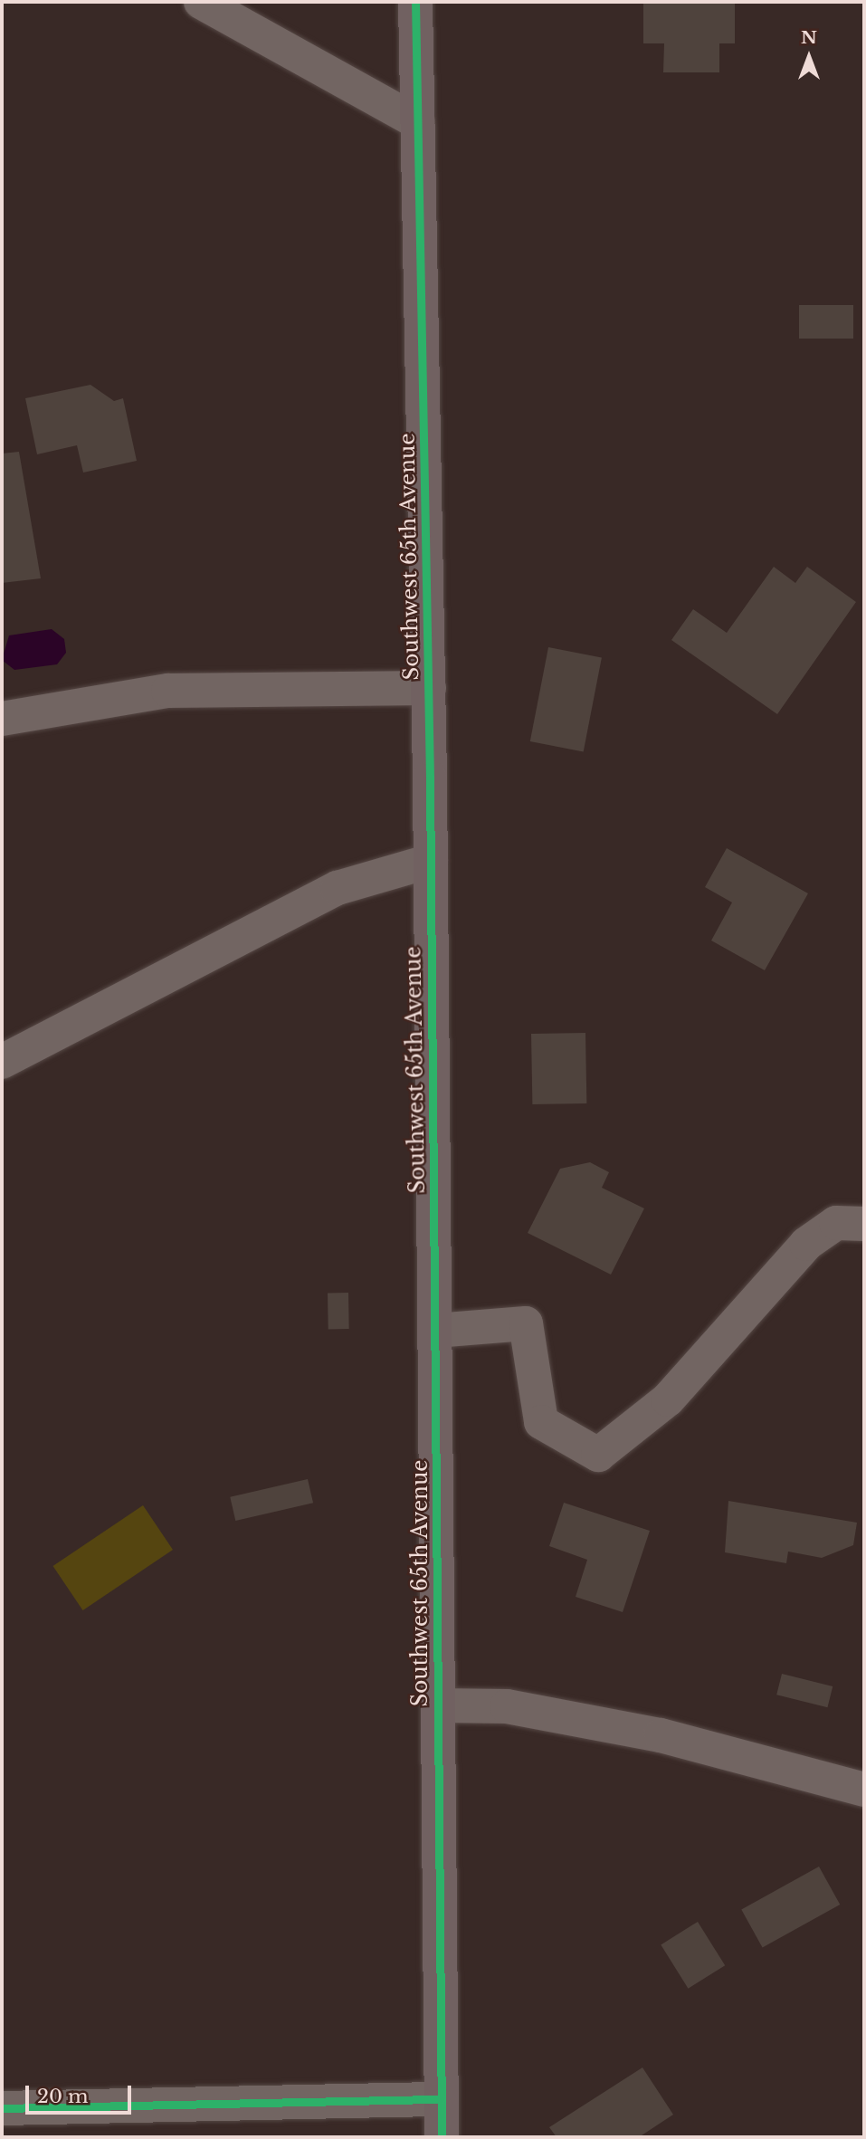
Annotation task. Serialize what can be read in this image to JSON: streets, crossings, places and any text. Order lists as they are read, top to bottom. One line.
{"streets":{"main road":["Southwest 65th Avenue"]},"scale_bar":"20 m","north":"top"}
